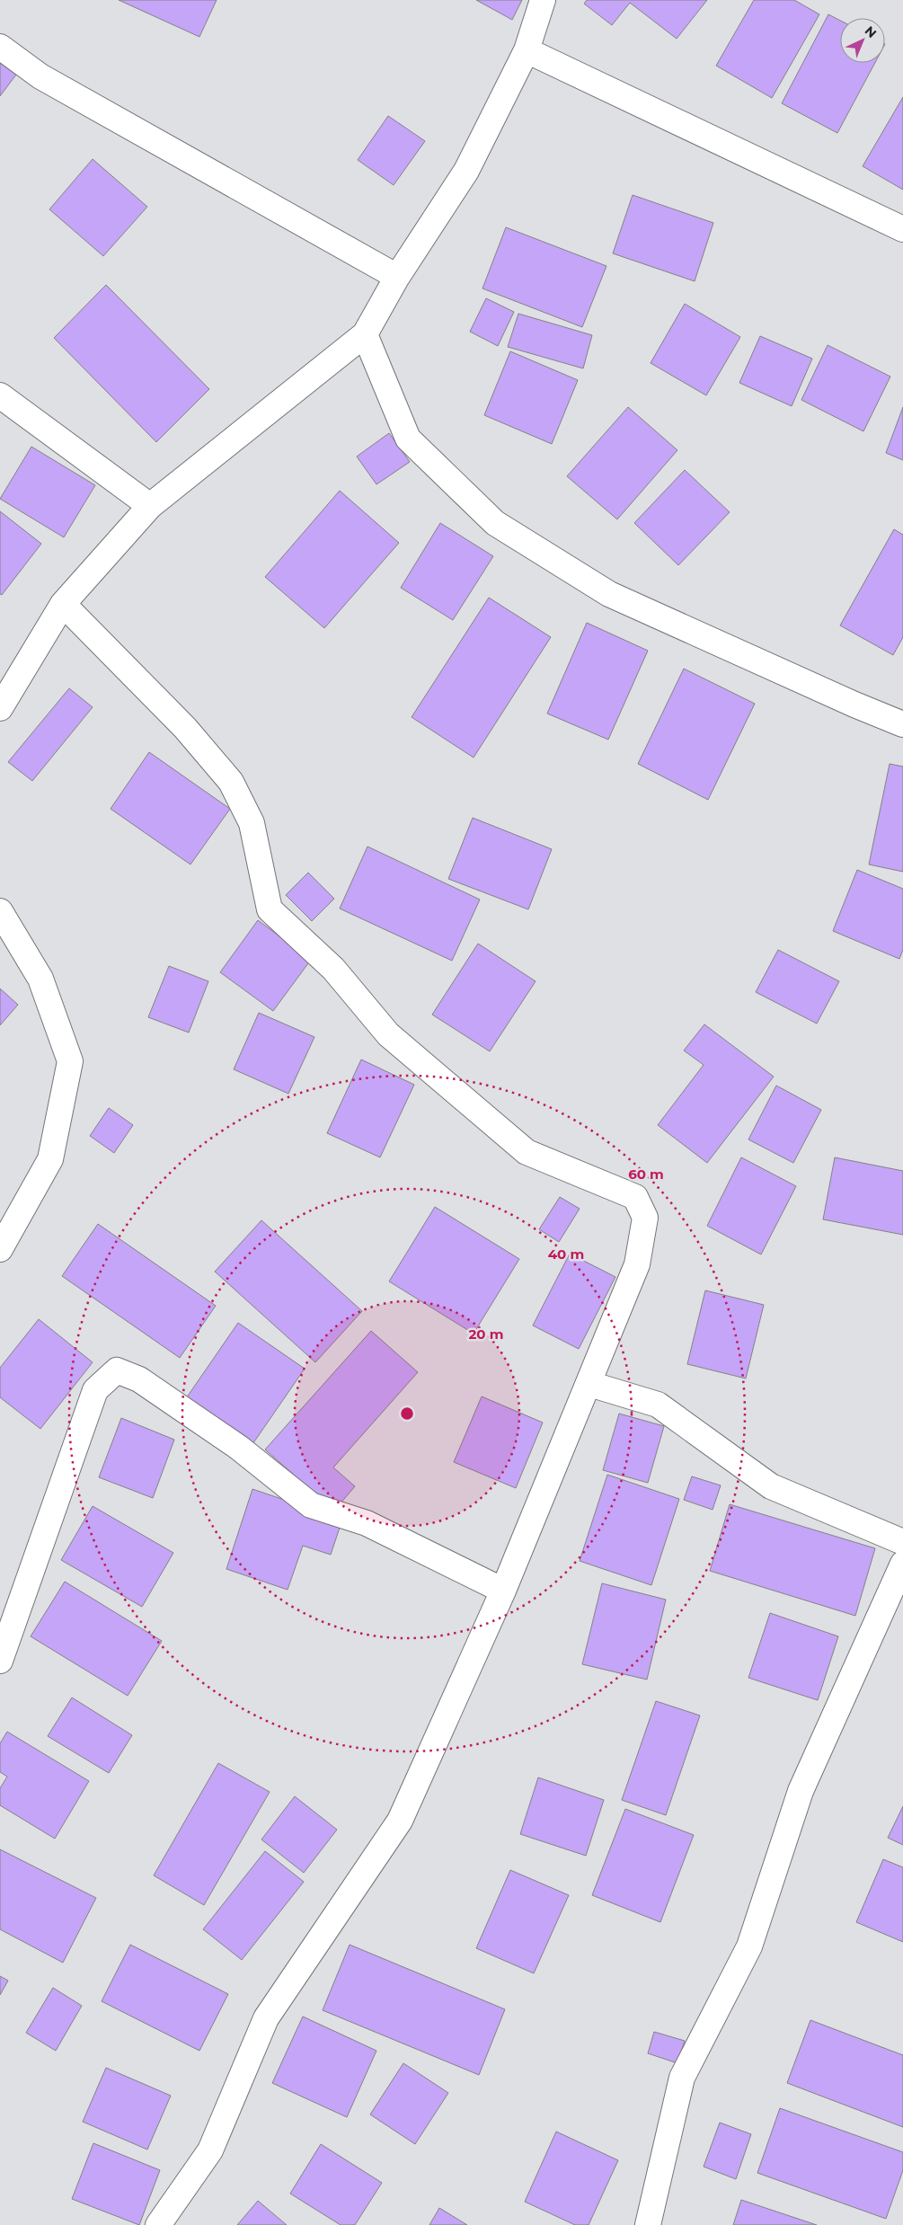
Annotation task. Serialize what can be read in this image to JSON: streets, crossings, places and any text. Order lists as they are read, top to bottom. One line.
{"north":"top right","rings":["60 m","40 m","20 m"]}
